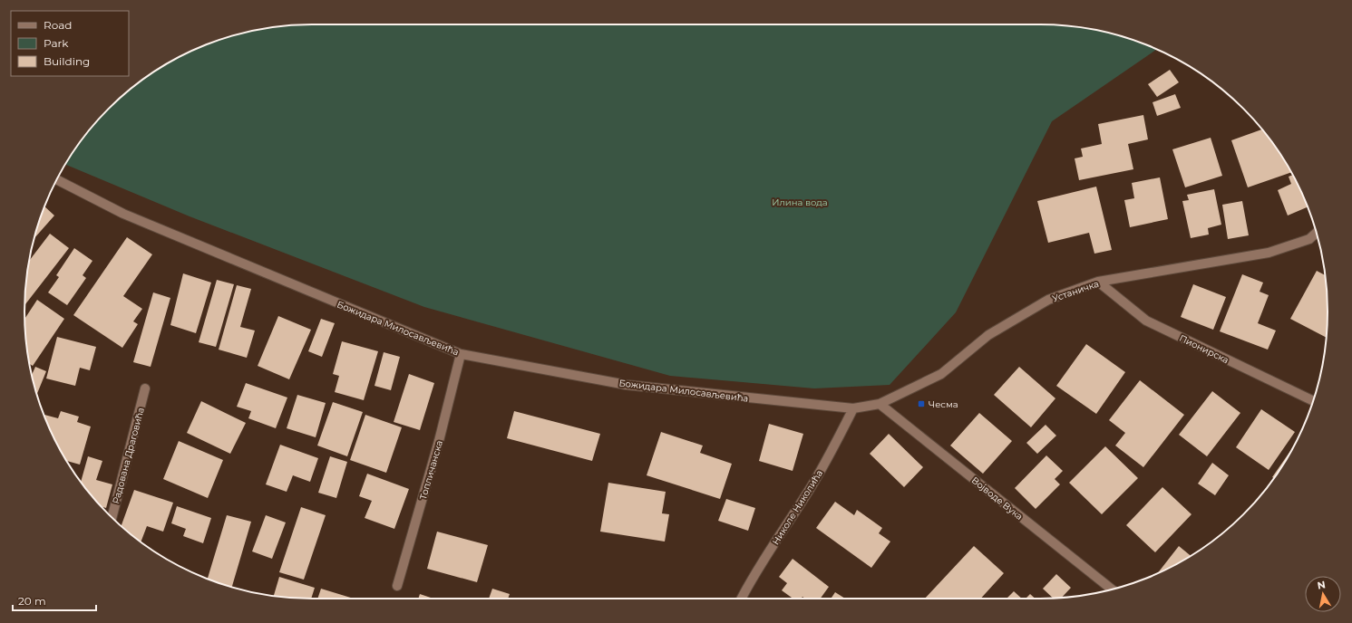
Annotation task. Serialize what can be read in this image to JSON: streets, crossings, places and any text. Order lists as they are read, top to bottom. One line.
{"streets":{"street":["Устаничка","Божидара Милосављевића","Пионирска","Радована Драговића","Топличанска","Војводе Вука","Николе Николића"]},"crossings":[["Устаничка","Божидара Милосављевића"],["Устаничка","Пионирска"],["Устаничка","Војводе Вука"],["Устаничка","Николе Николића"],["Божидара Милосављевића","Топличанска"],["Божидара Милосављевића","Николе Николића"]],"parks":["Илина вода"],"places":{"transit":["Чесма"]},"legend":["Road","Park","Building"],"scale_bar":"20 m","north":"top"}
